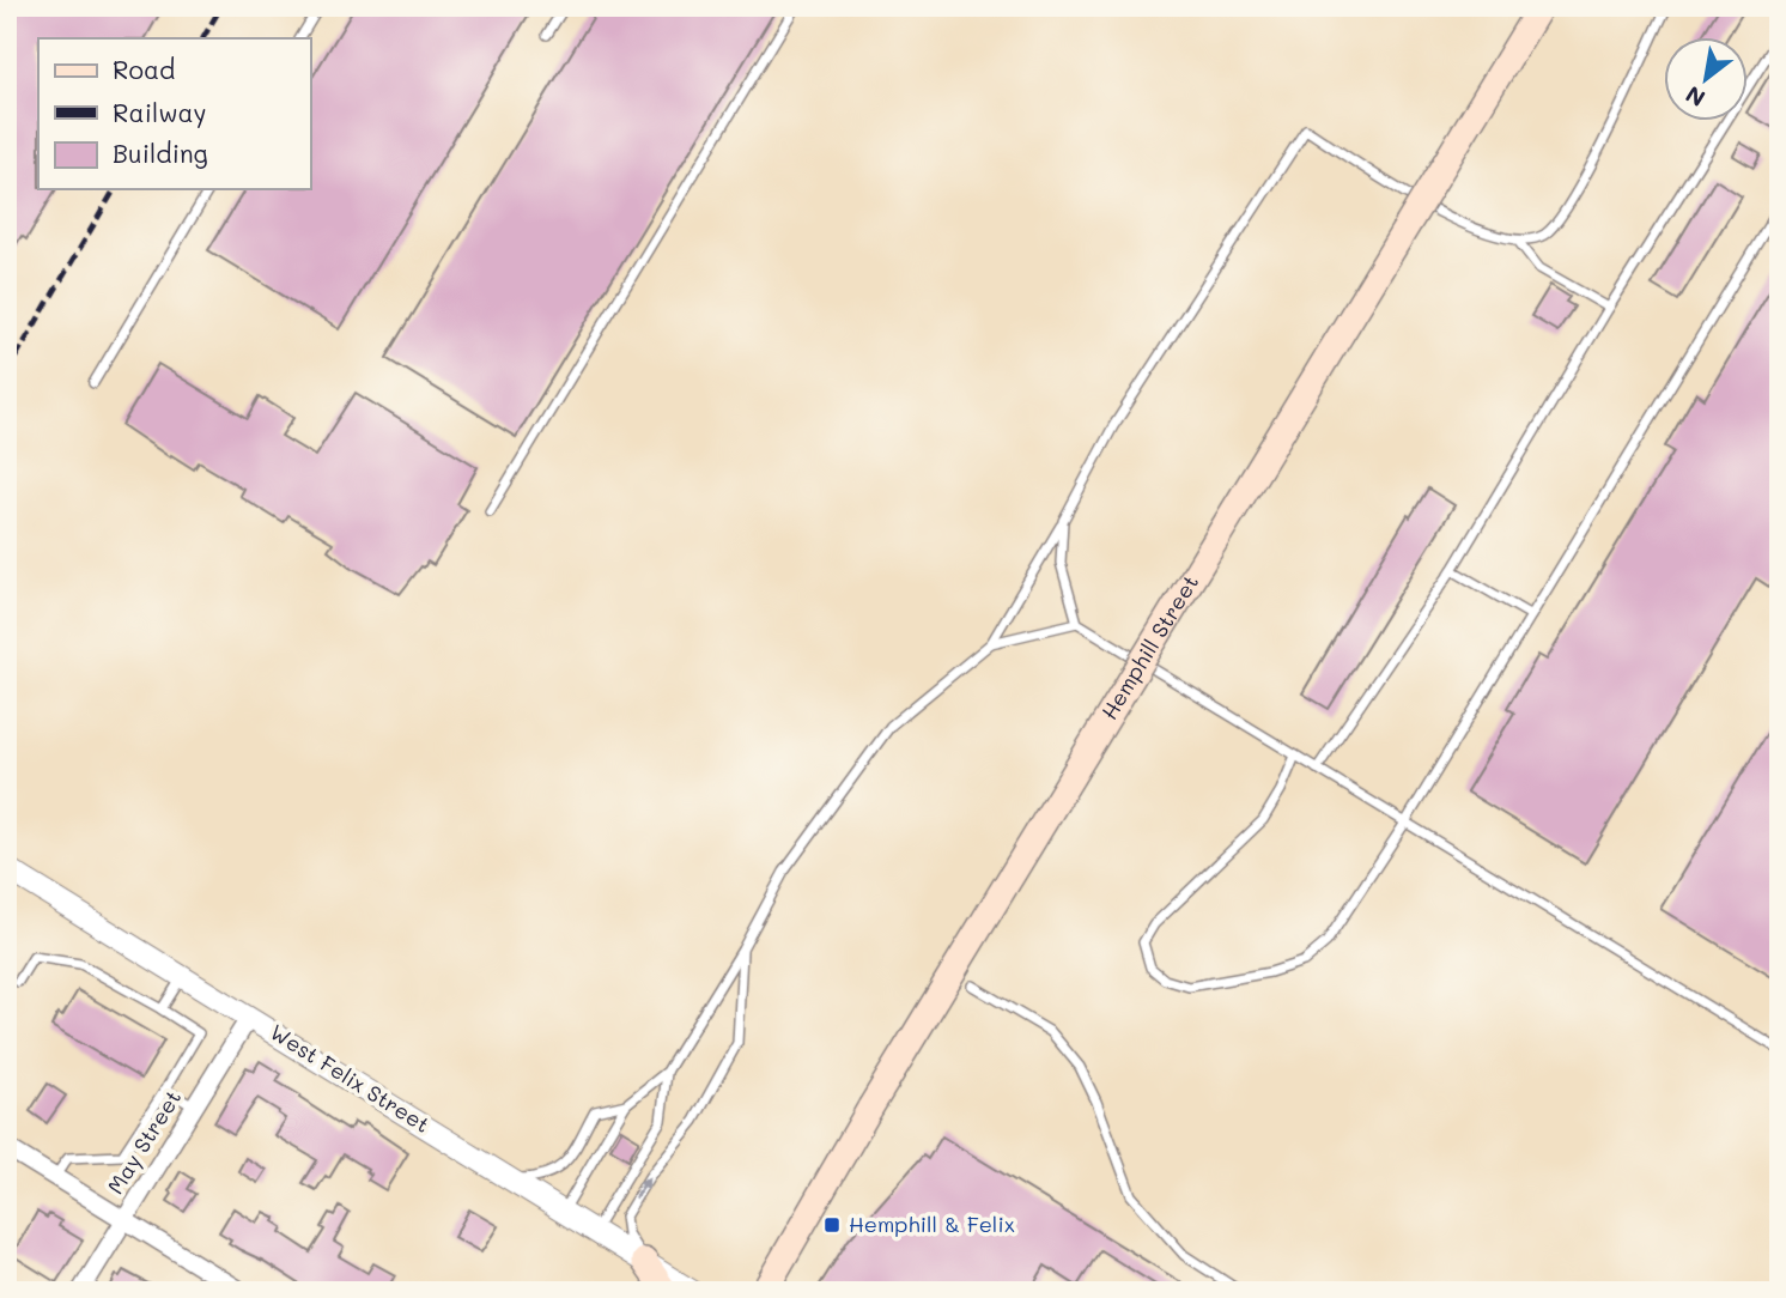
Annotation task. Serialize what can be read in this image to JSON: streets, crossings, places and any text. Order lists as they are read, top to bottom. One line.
{"streets":{"main road":["Hemphill Street"],"street":["West Felix Street","May Street"]},"crossings":[["West Felix Street","May Street"]],"places":{"transit":["Hemphill & Felix"]},"legend":["Road","Railway","Building"],"north":"bottom left"}
